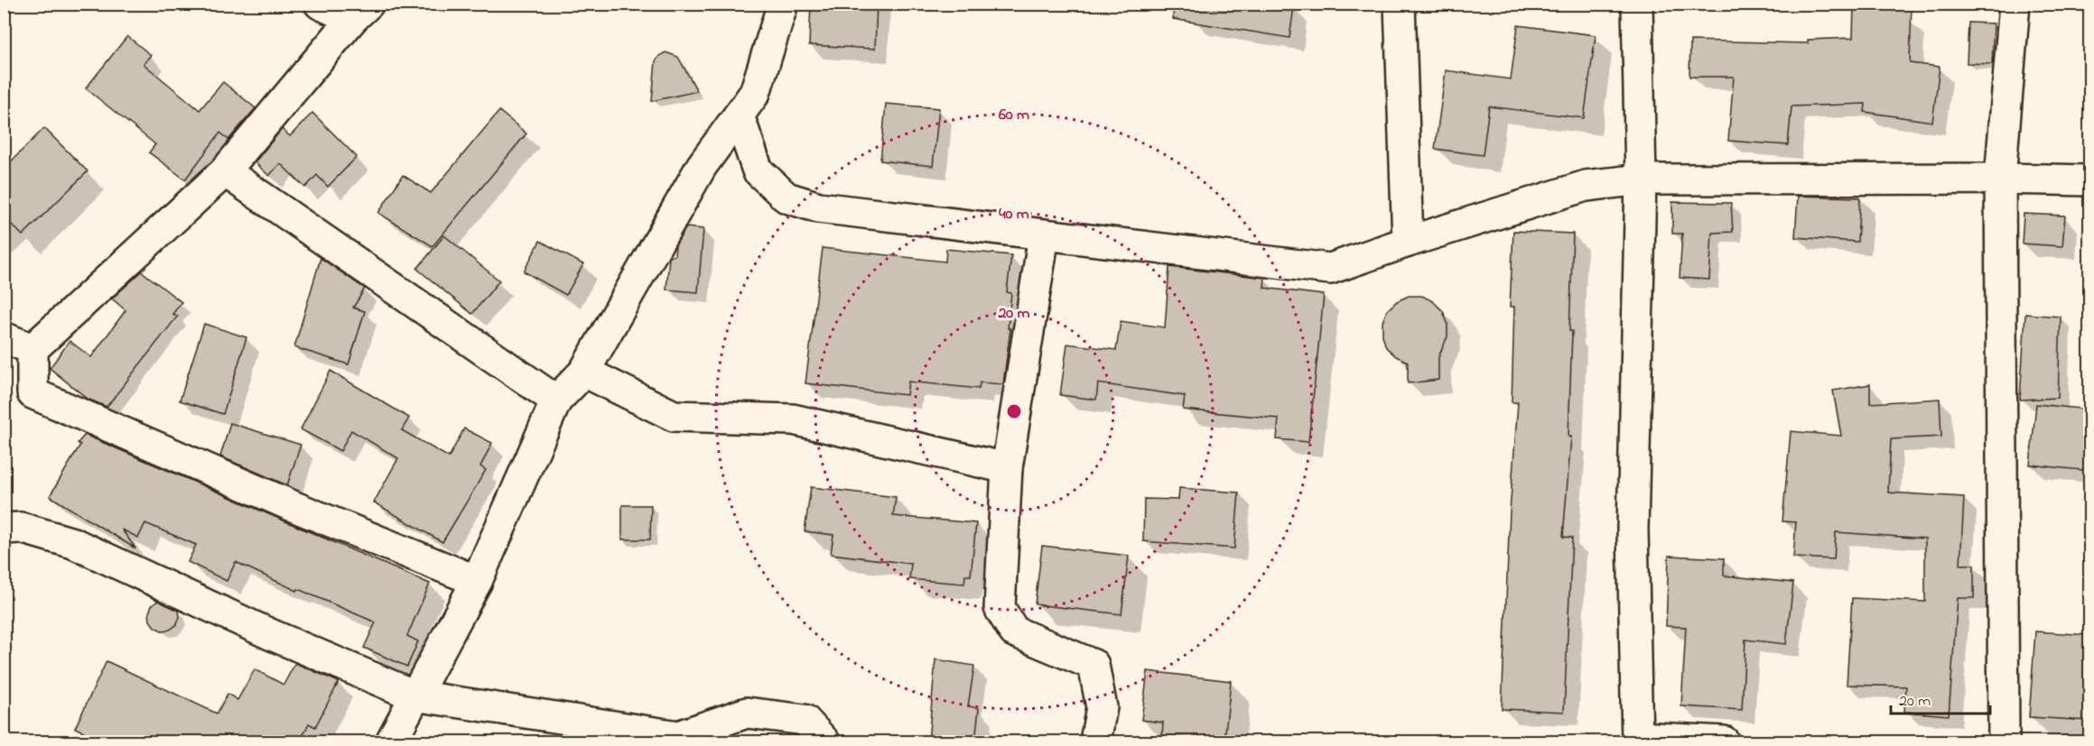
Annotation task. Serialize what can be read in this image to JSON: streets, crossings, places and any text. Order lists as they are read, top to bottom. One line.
{"scale_bar":"20 m","rings":["60 m","40 m","20 m"]}
